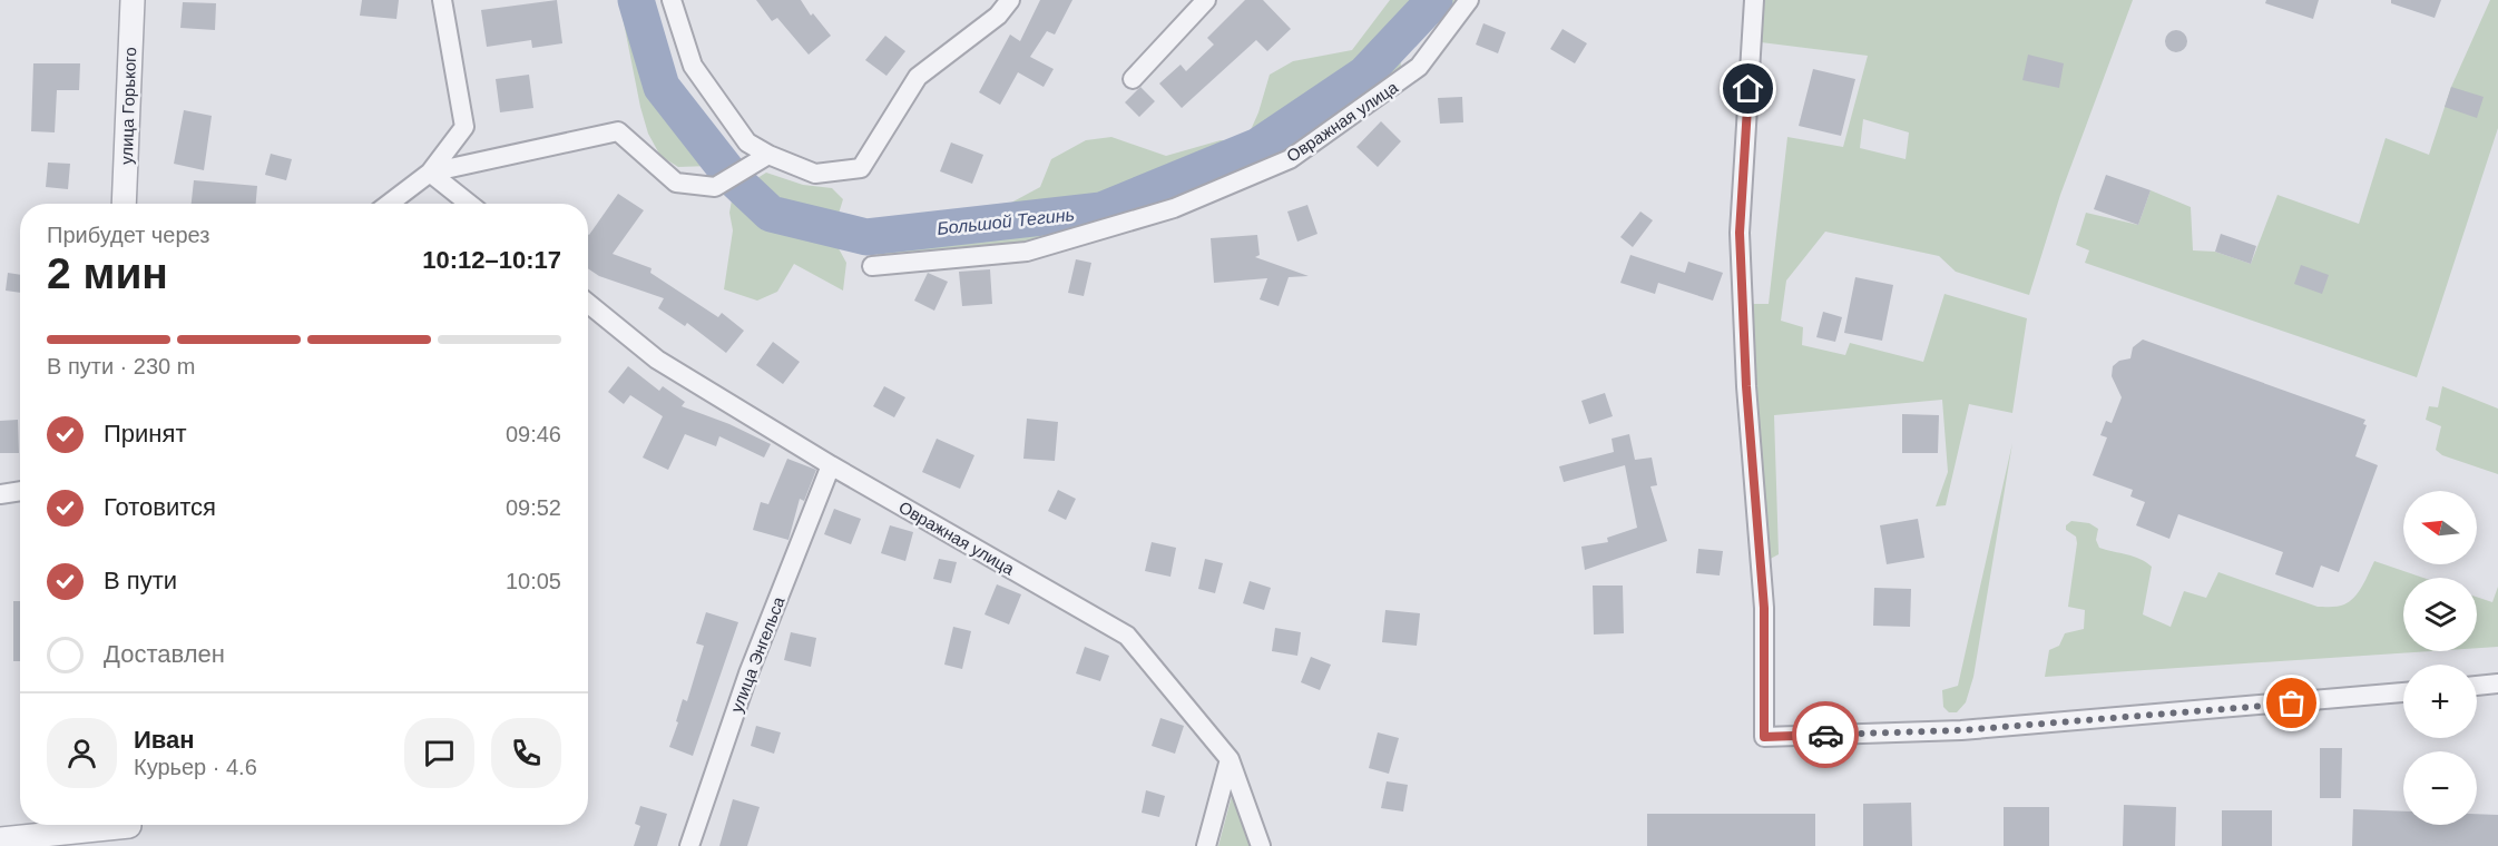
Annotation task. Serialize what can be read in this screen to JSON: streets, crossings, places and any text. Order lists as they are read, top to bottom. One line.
{"streets":{"street":["улица Горького","Овражная улица","улица Энгельса"]},"crossings":[["Овражная улица","улица Энгельса"]],"water":["Большой Тегинь"],"north":"left","page":{"heading":["2 мин","Прибудет через","10:12–10:17"],"panel":["Иван","Курьер · 4.6"],"bar":"В пути · 230 m","list":[["Принят","09:46"],["Готовится","09:52"],["В пути","10:05"],"Доставлен"],"map_buttons":["+","−"]}}
